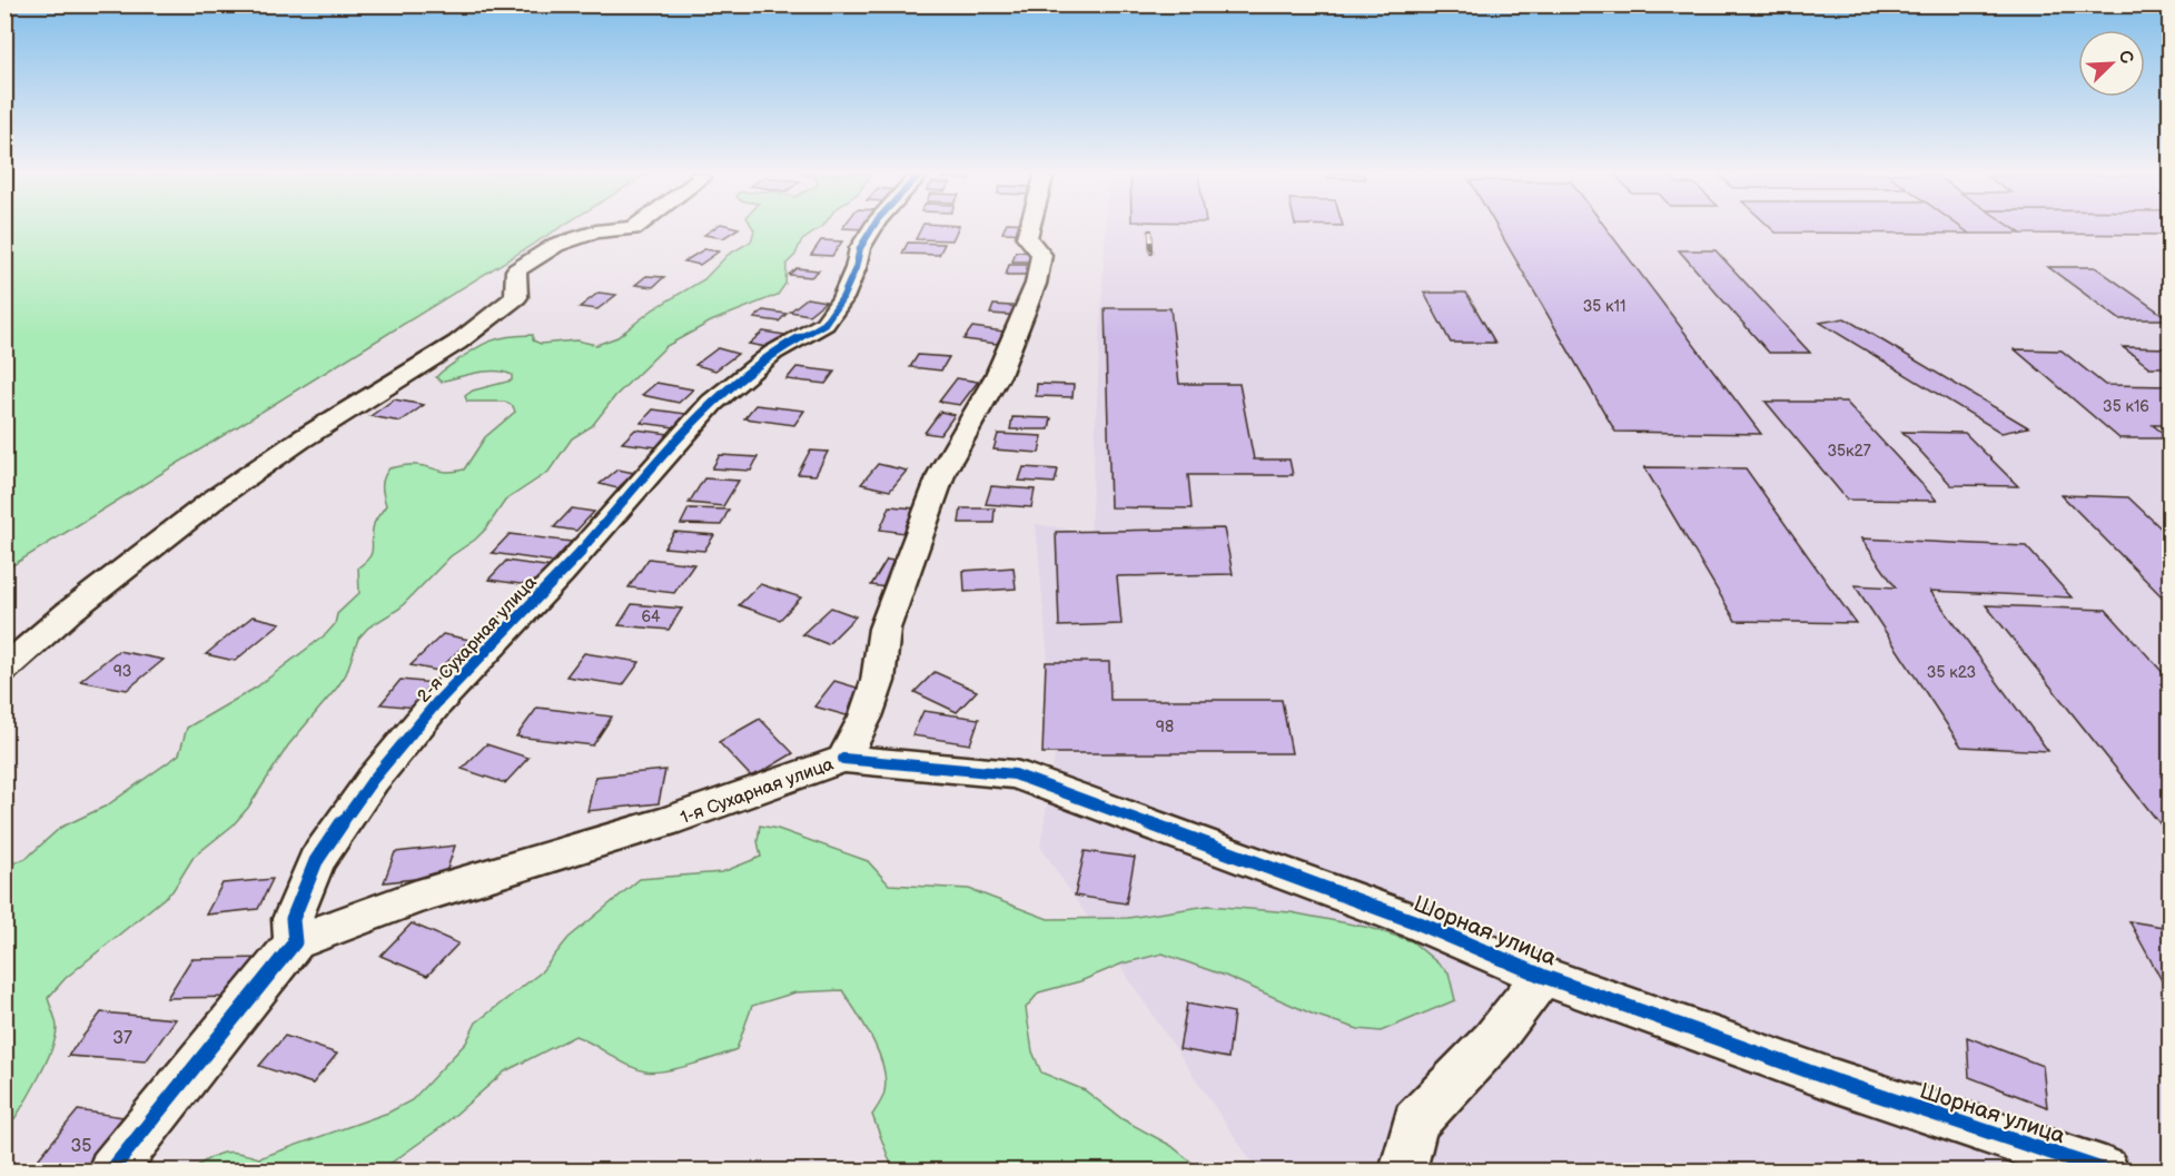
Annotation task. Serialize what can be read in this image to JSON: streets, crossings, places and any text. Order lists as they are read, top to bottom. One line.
{"streets":{"street":["2-я Сухарная улица","1-я Сухарная улица","Шорная улица"]},"crossings":[["2-я Сухарная улица","1-я Сухарная улица"],["1-я Сухарная улица","Шорная улица"]],"house_numbers":["35 к11","35 к16","35к27","64","93","35 к23","98","37","35"],"north":"top right"}
